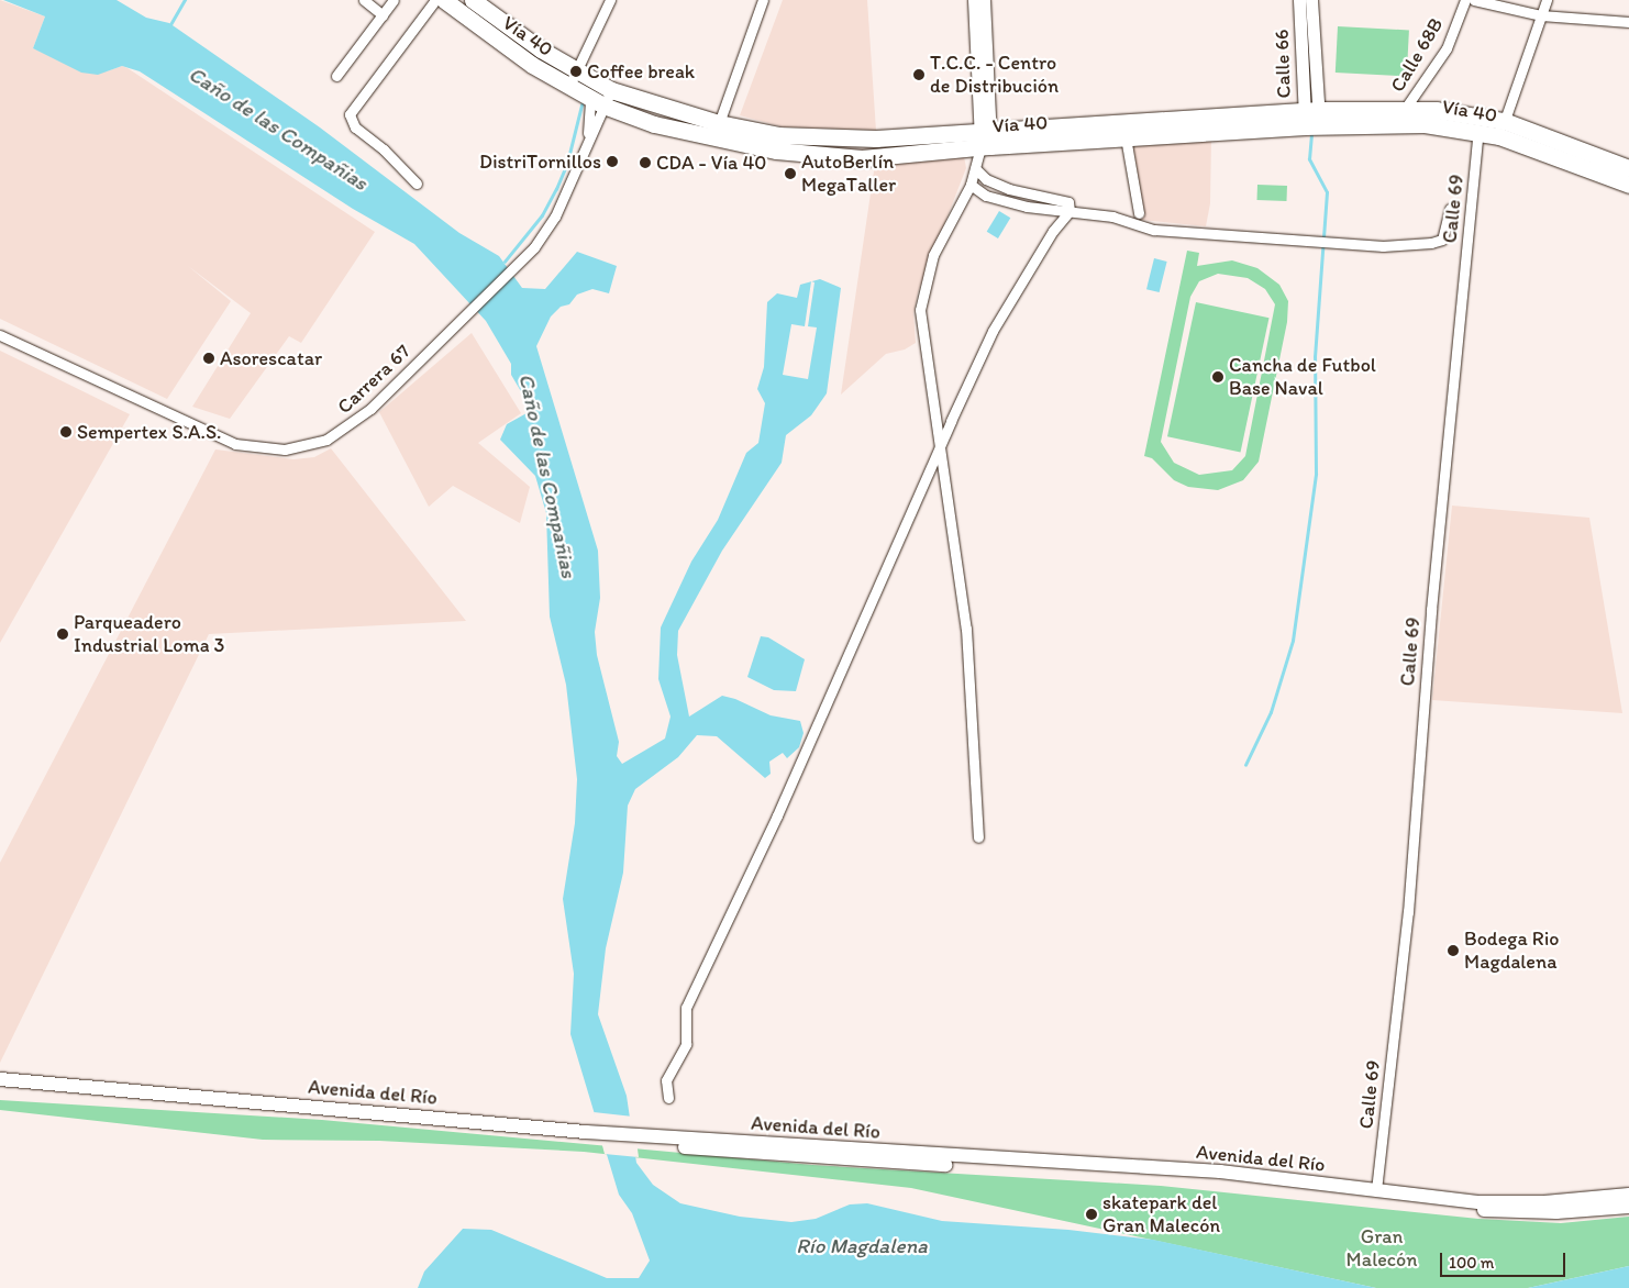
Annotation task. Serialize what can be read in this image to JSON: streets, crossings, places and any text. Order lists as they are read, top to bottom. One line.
{"streets":{"highway":["Vía 40"],"main road":["Avenida del Río"],"street":["Calle 68B","Calle 66","Calle 69","Carrera 67"]},"crossings":[["Vía 40","Calle 68B"],["Vía 40","Calle 66"],["Vía 40","Calle 69"],["Vía 40","Carrera 67"],["Calle 69","Avenida del Río"]],"water":["Caño de las Compañias","Río Magdalena"],"parks":["Gran Malecón"],"places":["Coffee break","T.C.C. - Centro de Distribución","DistriTornillos","CDA - Vía 40","AutoBerlín MegaTaller","Asorescatar","Cancha de Futbol Base Naval","Sempertex S.A.S.","Parqueadero Industrial Loma 3","Bodega Rio Magdalena","skatepark del Gran Malecón"],"scale_bar":"100 m"}
